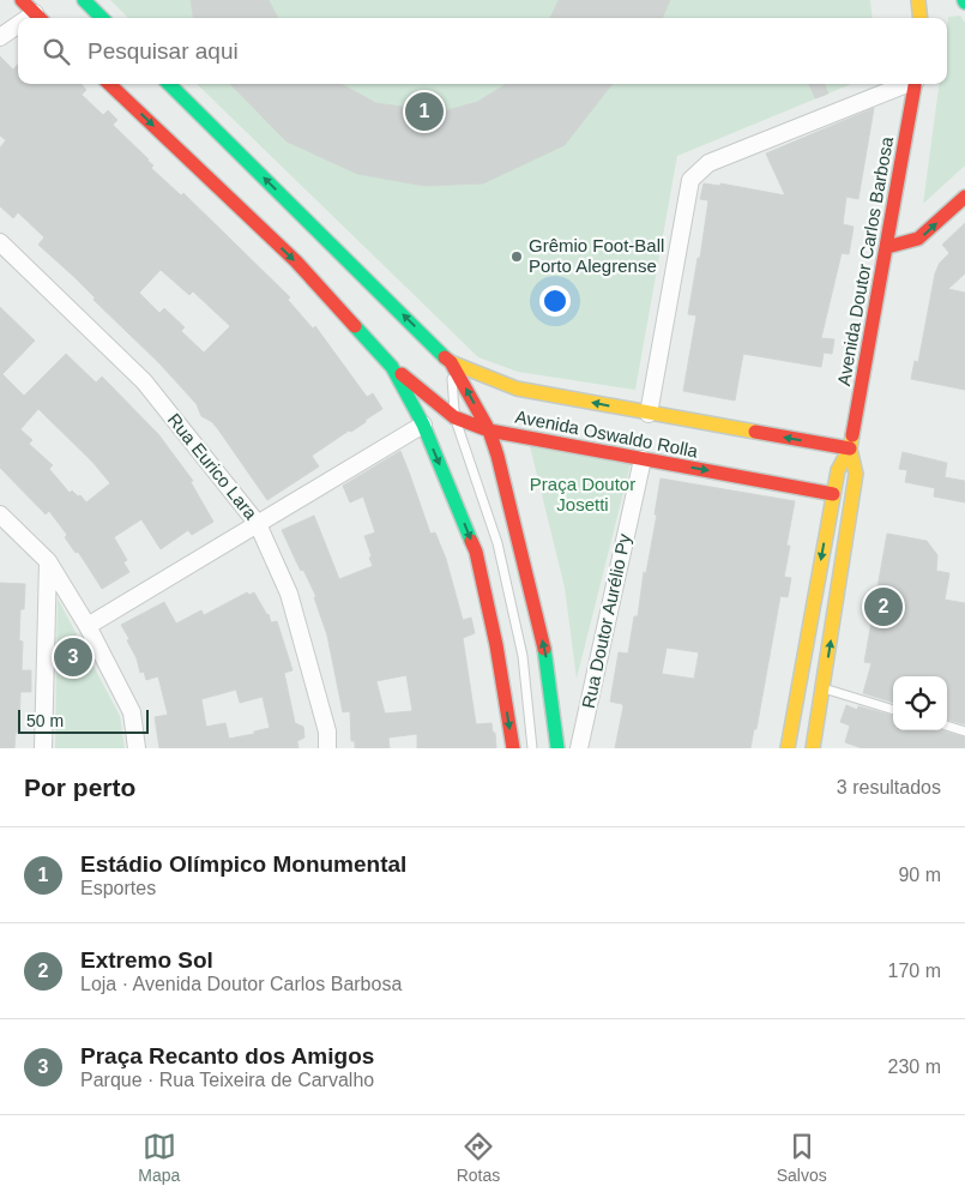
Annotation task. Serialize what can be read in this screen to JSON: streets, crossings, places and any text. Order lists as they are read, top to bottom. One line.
{"streets":{"street":["Avenida Doutor Carlos Barbosa","Avenida Oswaldo Rolla","Rua Eurico Lara","Rua Doutor Aurélio Py"]},"crossings":[["Avenida Doutor Carlos Barbosa","Avenida Oswaldo Rolla"],["Avenida Oswaldo Rolla","Rua Doutor Aurélio Py"]],"parks":["Praça Doutor Josetti"],"places":["Grêmio Foot-Ball Porto Alegrense"],"scale_bar":"50 m","page":{"search":"Pesquisar aqui","pins":["1","2","3"],"scale":"50 m","heading":["Por perto","3 resultados"],"list":[{"mark":"1","name":"Estádio Olímpico Monumental","note":"Esportes","value":"90 m"},{"mark":"2","name":"Extremo Sol","note":"Loja · Avenida Doutor Carlos Barbosa","value":"170 m"},{"mark":"3","name":"Praça Recanto dos Amigos","note":"Parque · Rua Teixeira de Carvalho","value":"230 m"}],"nav":["Mapa","Rotas","Salvos"]}}
